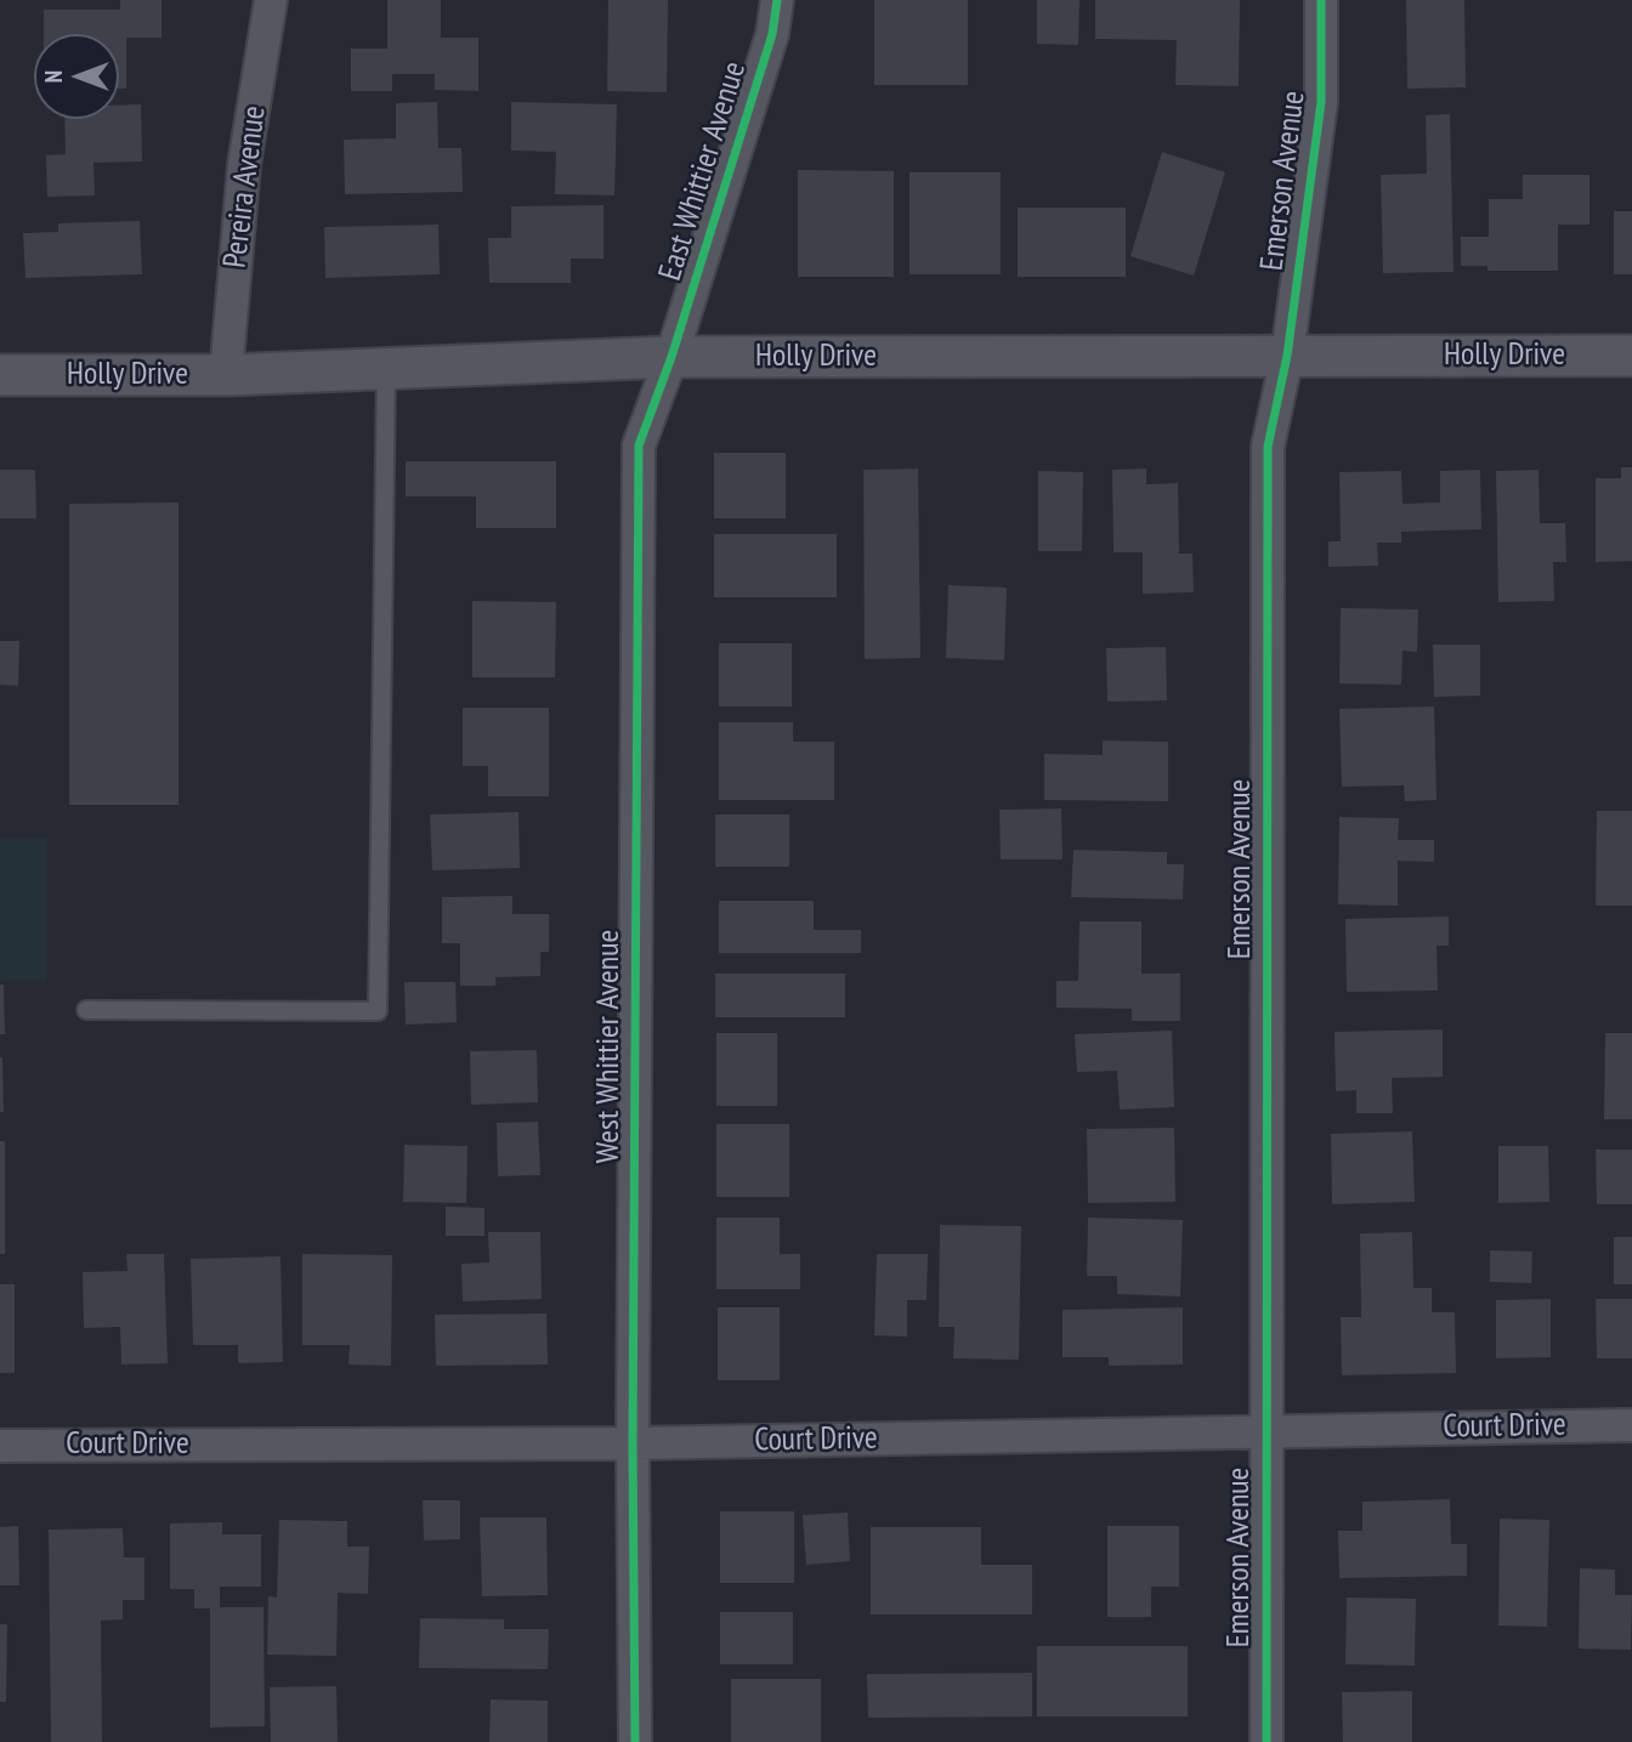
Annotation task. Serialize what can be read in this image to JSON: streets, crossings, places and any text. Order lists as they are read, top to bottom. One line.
{"streets":{"street":["East Whittier Avenue","Emerson Avenue","Pereira Avenue","Holly Drive","West Whittier Avenue","Court Drive"]},"crossings":[["East Whittier Avenue","Holly Drive"],["East Whittier Avenue","West Whittier Avenue"],["Emerson Avenue","Holly Drive"],["Emerson Avenue","Court Drive"],["Pereira Avenue","Holly Drive"],["Holly Drive","West Whittier Avenue"],["West Whittier Avenue","Court Drive"]],"north":"left"}
